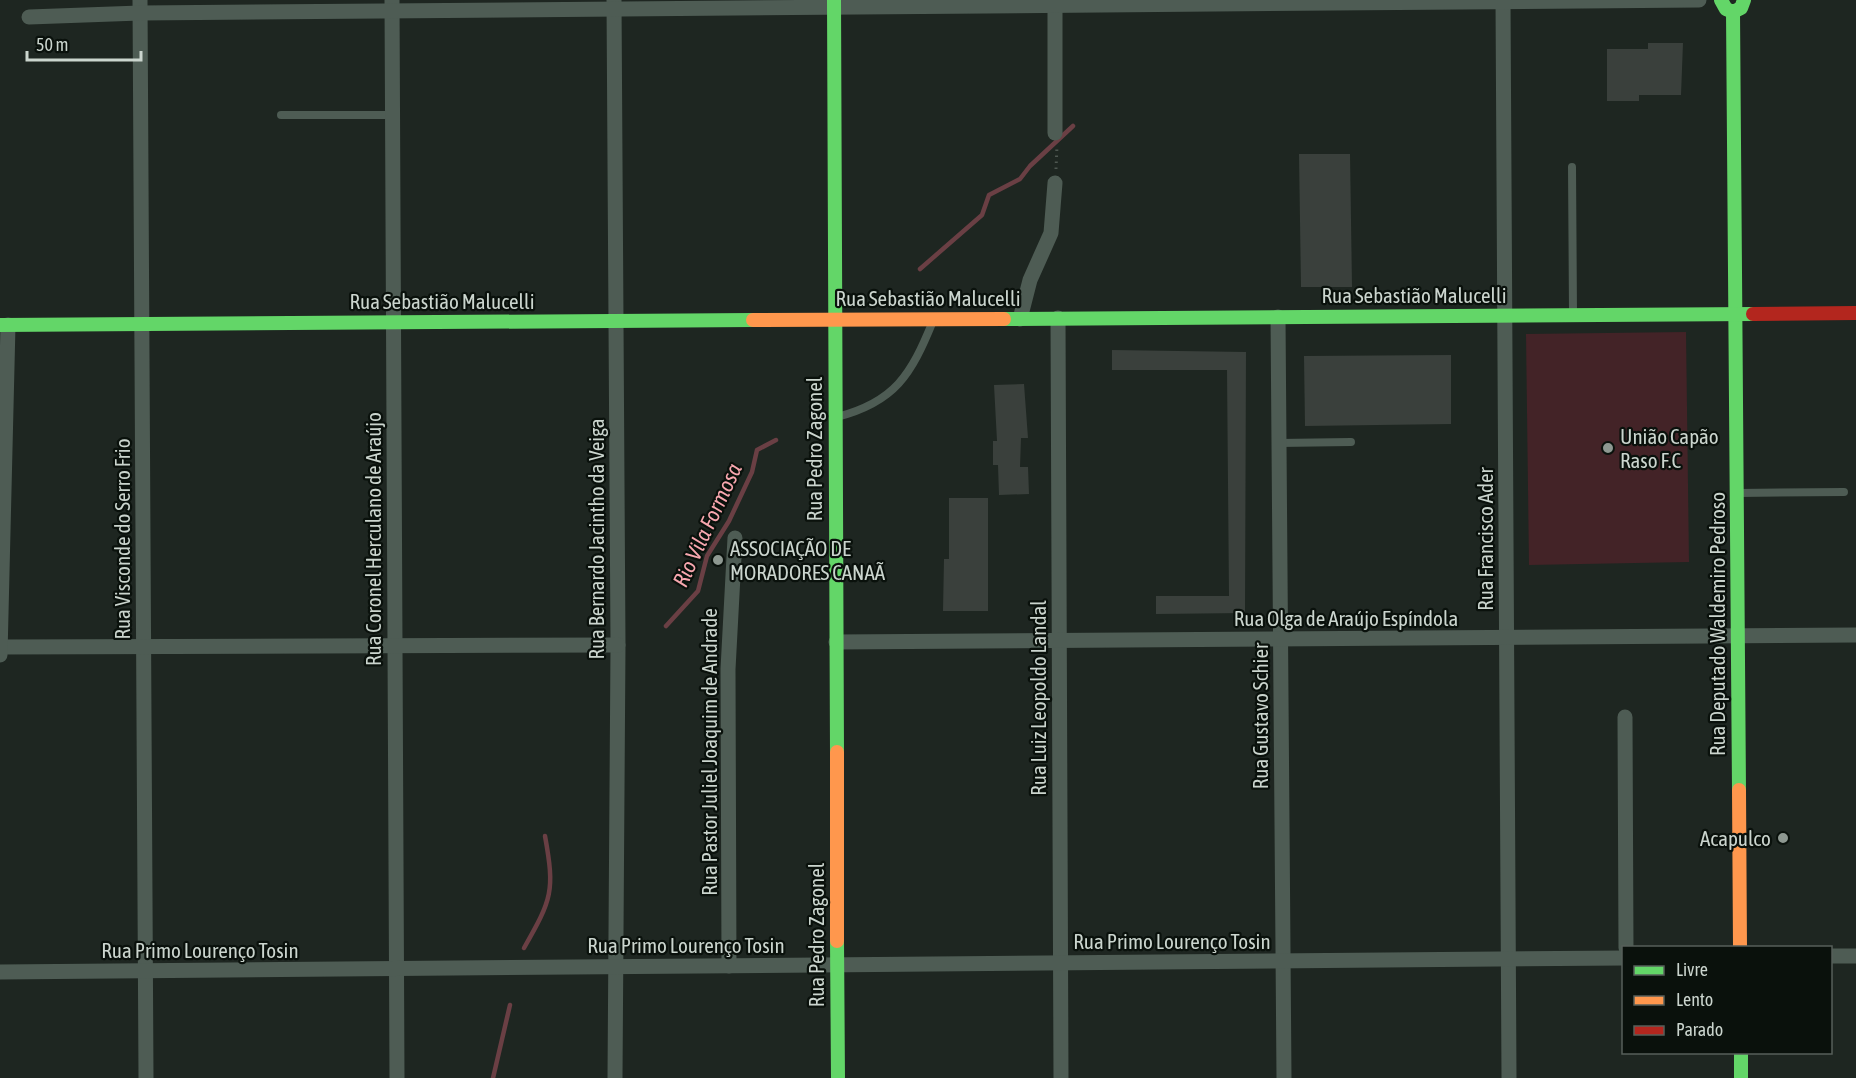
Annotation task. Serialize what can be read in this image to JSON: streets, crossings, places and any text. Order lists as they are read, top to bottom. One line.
{"streets":{"street":["Rua Sebastião Malucelli","Rua Pedro Zagonel","Rua Visconde do Serro Frio","Rua Coronel Herculano de Araújo","Rua Bernardo Jacintho da Veiga","Rua Francisco Ader","Rua Olga de Araújo Espíndola","Rua Deputado Waldemiro Pedroso","Rua Luiz Leopoldo Landal","Rua Gustavo Schier","Rua Pastor Juliel Joaquim de Andrade","Rua Primo Lourenço Tosin"]},"crossings":[["Rua Sebastião Malucelli","Rua Pedro Zagonel"],["Rua Sebastião Malucelli","Rua Visconde do Serro Frio"],["Rua Sebastião Malucelli","Rua Coronel Herculano de Araújo"],["Rua Sebastião Malucelli","Rua Bernardo Jacintho da Veiga"],["Rua Sebastião Malucelli","Rua Francisco Ader"],["Rua Sebastião Malucelli","Rua Deputado Waldemiro Pedroso"],["Rua Sebastião Malucelli","Rua Luiz Leopoldo Landal"],["Rua Sebastião Malucelli","Rua Gustavo Schier"],["Rua Pedro Zagonel","Rua Olga de Araújo Espíndola"],["Rua Pedro Zagonel","Rua Primo Lourenço Tosin"],["Rua Visconde do Serro Frio","Rua Primo Lourenço Tosin"],["Rua Coronel Herculano de Araújo","Rua Primo Lourenço Tosin"],["Rua Bernardo Jacintho da Veiga","Rua Primo Lourenço Tosin"],["Rua Francisco Ader","Rua Olga de Araújo Espíndola"],["Rua Francisco Ader","Rua Primo Lourenço Tosin"],["Rua Olga de Araújo Espíndola","Rua Deputado Waldemiro Pedroso"],["Rua Olga de Araújo Espíndola","Rua Luiz Leopoldo Landal"],["Rua Olga de Araújo Espíndola","Rua Gustavo Schier"],["Rua Luiz Leopoldo Landal","Rua Primo Lourenço Tosin"],["Rua Gustavo Schier","Rua Primo Lourenço Tosin"],["Rua Pastor Juliel Joaquim de Andrade","Rua Primo Lourenço Tosin"]],"water":["Rio Vila Formosa"],"places":["União Capão Raso F.C","ASSOCIAÇÃO DE MORADORES CANAÃ","Acapulco"],"legend":["Livre","Lento","Parado"],"scale_bar":"50 m"}
